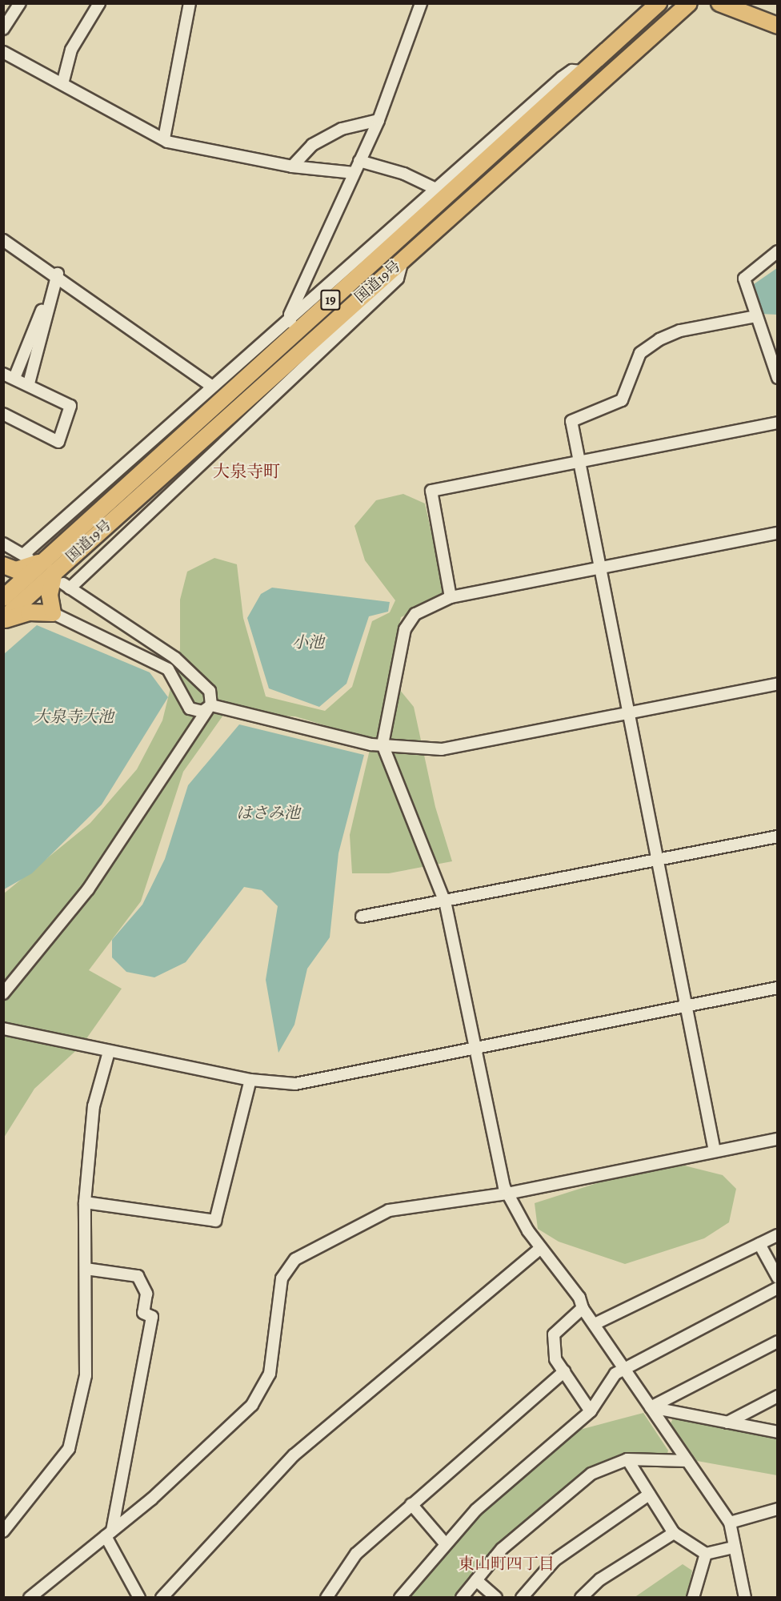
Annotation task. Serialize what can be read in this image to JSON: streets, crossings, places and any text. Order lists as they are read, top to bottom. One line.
{"streets":{"highway":["国道19号","19"]},"districts":["大泉寺町","東山町四丁目"],"water":["小池","大泉寺大池","はさみ池"]}
